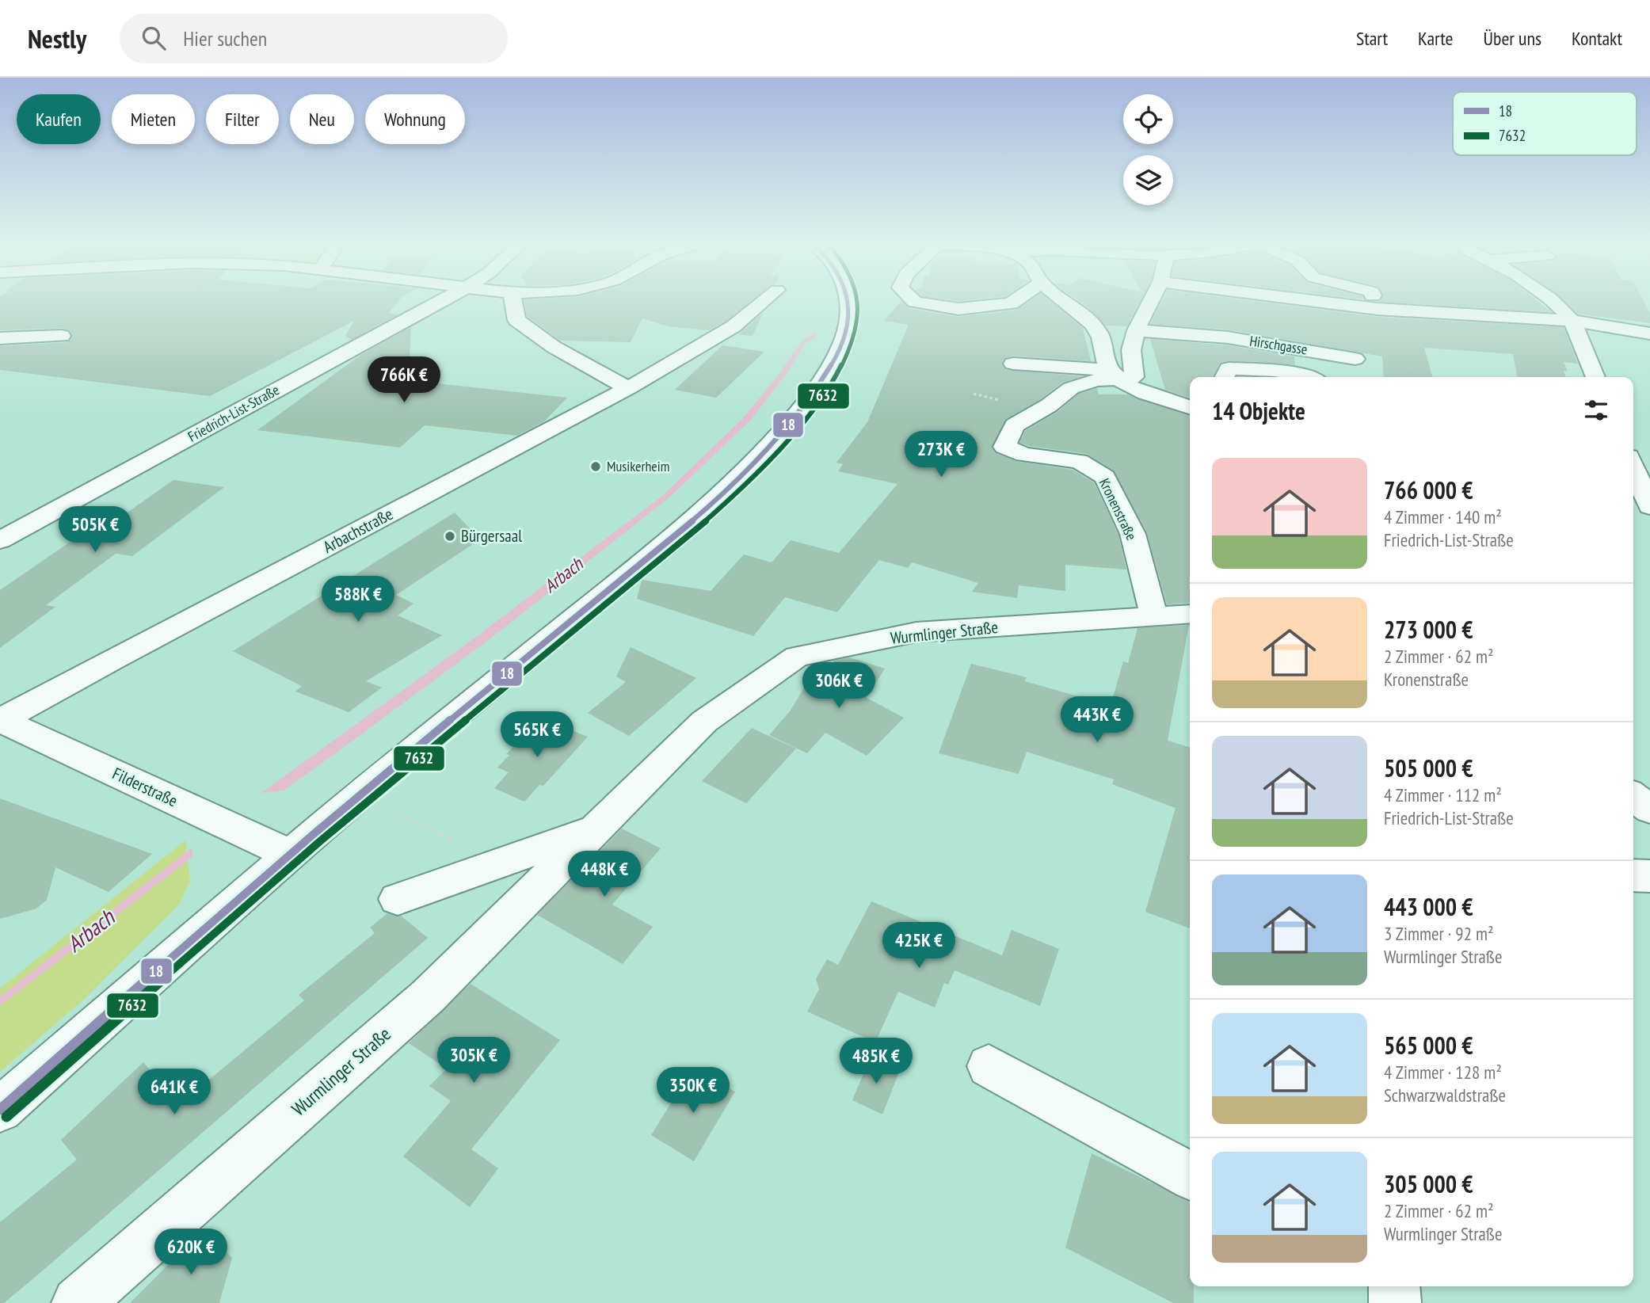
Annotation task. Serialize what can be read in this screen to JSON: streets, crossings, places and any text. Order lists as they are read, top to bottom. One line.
{"streets":{"street":["Hirschgasse","Friedrich-List-Straße","Kronenstraße","Arbachstraße","Wurmlinger Straße","Filderstraße"]},"crossings":[["Kronenstraße","Wurmlinger Straße"],["Arbachstraße","Filderstraße"]],"water":["Arbach"],"places":["Musikerheim","Bürgersaal"],"lines":["transit line 18","transit line 7632"],"legend":["18","7632"],"page":{"header":"Nestly","search":"Hier suchen","nav":["Start","Karte","Über uns","Kontakt"],"chip":["Kaufen","Mieten","Filter","Neu","Wohnung"],"price":["766K €","273K €","505K €","588K €","306K €","443K €","565K €","448K €","425K €","305K €","485K €","350K €","641K €","620K €"],"heading":"14 Objekte","list":[{"name":"766 000 €","note":"4 Zimmer · 140 m² · Friedrich-List-Straße"},{"name":"273 000 €","note":"2 Zimmer · 62 m² · Kronenstraße"},{"name":"505 000 €","note":"4 Zimmer · 112 m² · Friedrich-List-Straße"},{"name":"443 000 €","note":"3 Zimmer · 92 m² · Wurmlinger Straße"},{"name":"565 000 €","note":"4 Zimmer · 128 m² · Schwarzwaldstraße"},{"name":"305 000 €","note":"2 Zimmer · 62 m² · Wurmlinger Straße"}]}}
